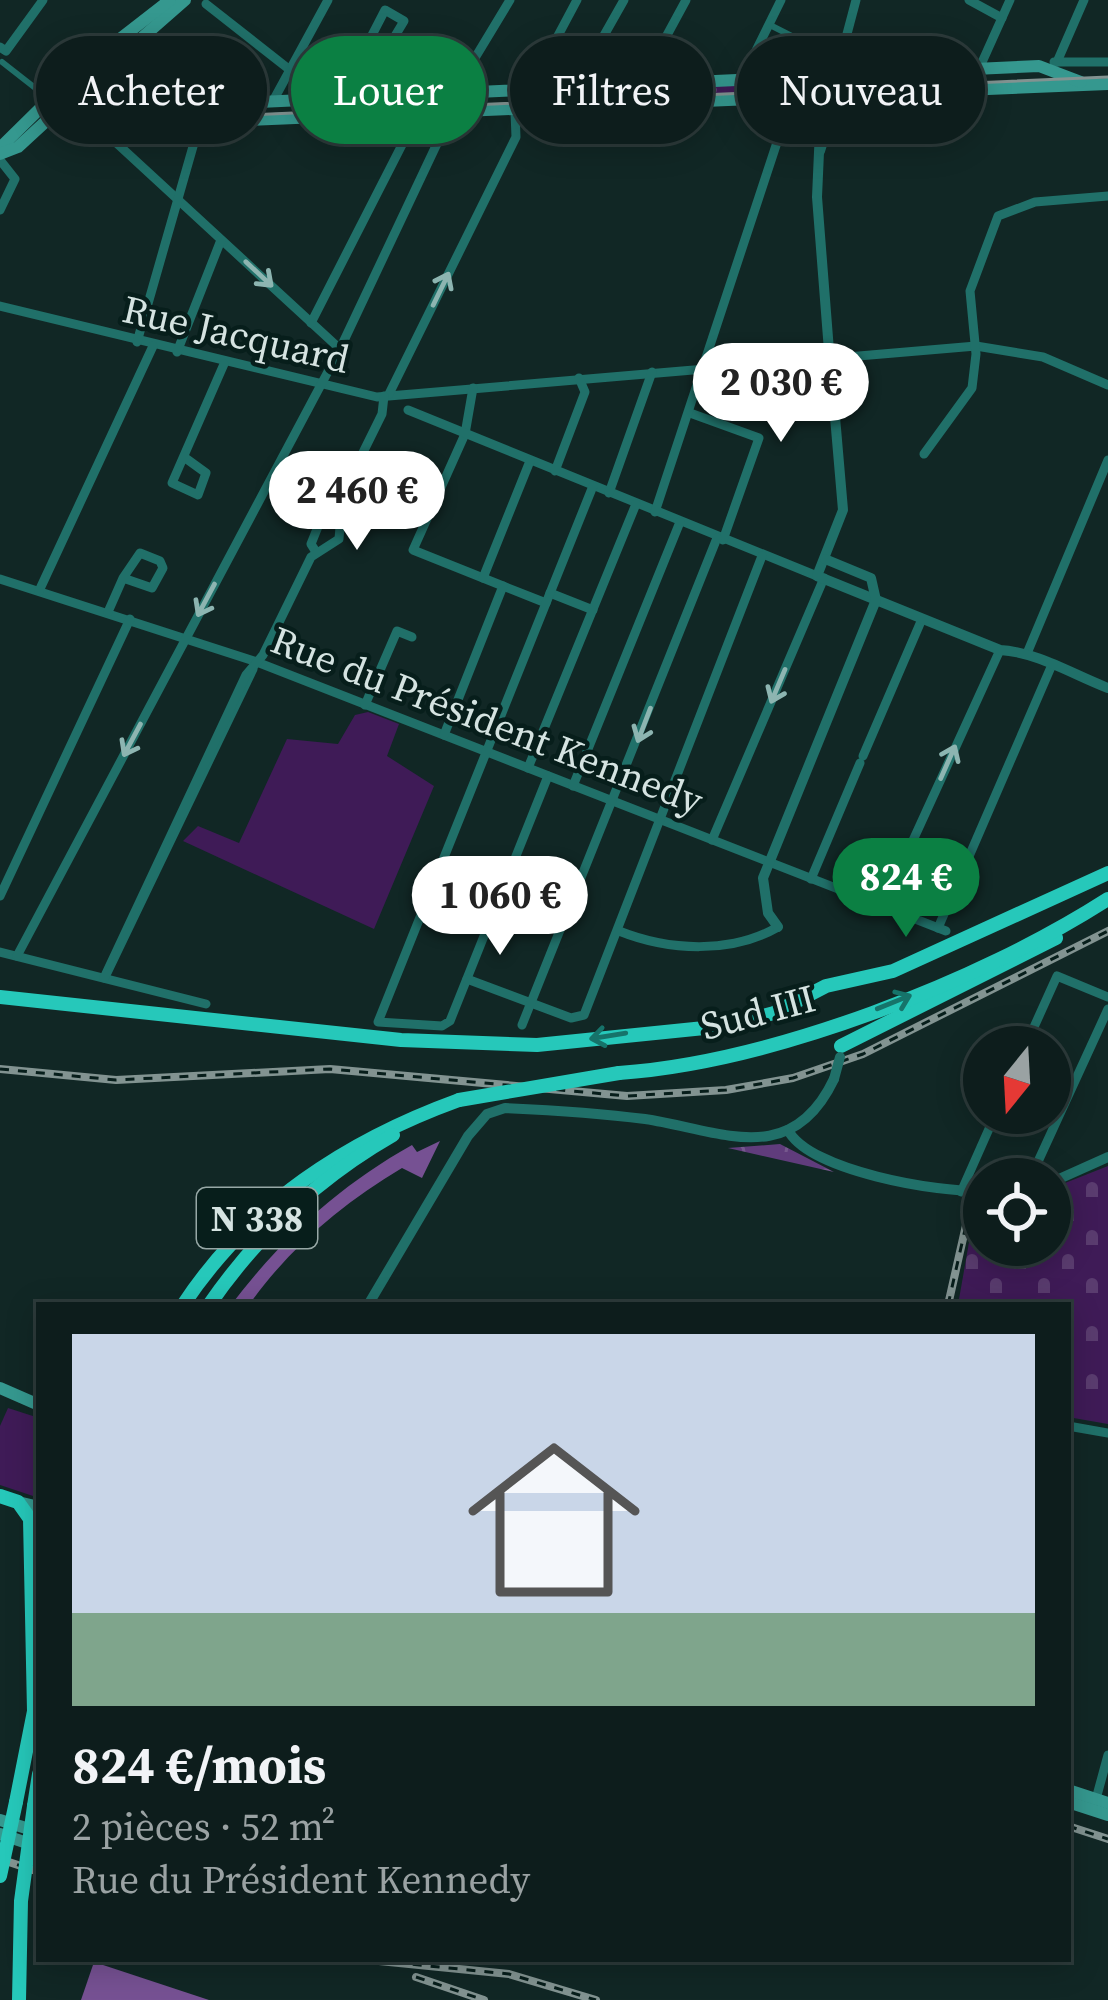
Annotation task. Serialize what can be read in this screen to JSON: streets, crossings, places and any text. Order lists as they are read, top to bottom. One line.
{"streets":{"highway":["Sud III","N 338"],"street":["Rue Jacquard","Rue du Président Kennedy"]},"crossings":[["Sud III","N 338"]],"north":"bottom","page":{"chip":["Acheter","Louer","Filtres","Nouveau"],"price":["2 030 €","2 460 €","824 €","1 060 €"],"list":[{"name":"824 €/mois","note":"2 pièces · 52 m² · Rue du Président Kennedy"}]}}
